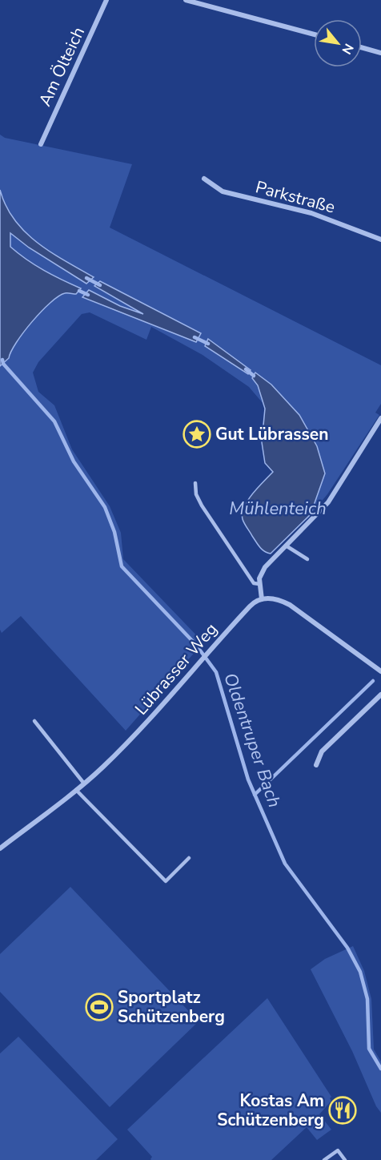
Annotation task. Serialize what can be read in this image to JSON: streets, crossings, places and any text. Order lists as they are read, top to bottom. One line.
{"streets":{"street":["Am Ölteich","Parkstraße","Lübrasser Weg"]},"water":["Mühlenteich","Oldentruper Bach"],"places":{"place":["Gut Lübrassen"],"sports":["Sportplatz Schützenberg"],"restaurant":["Kostas Am Schützenberg"]},"north":"bottom right"}
